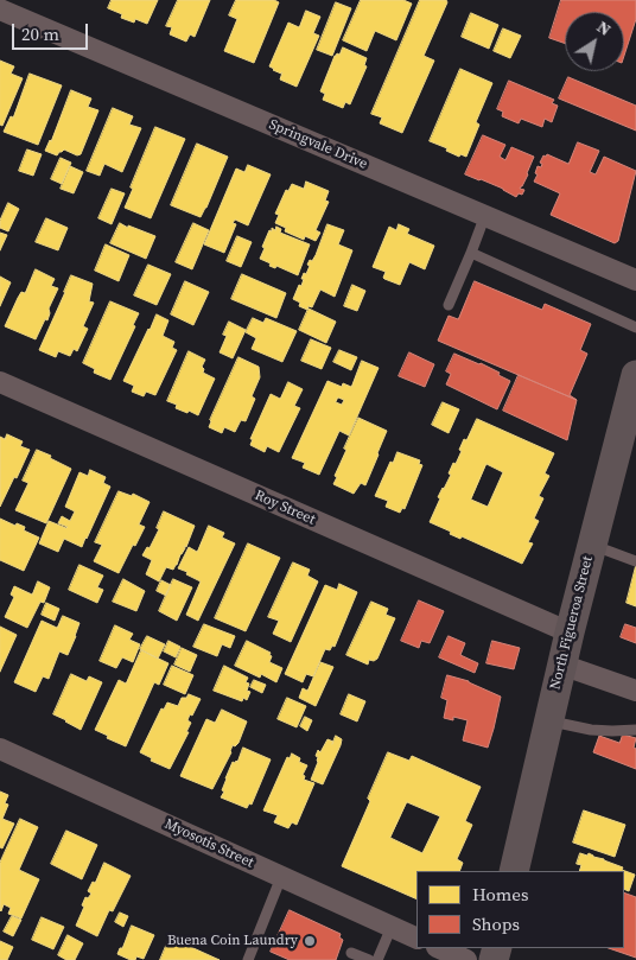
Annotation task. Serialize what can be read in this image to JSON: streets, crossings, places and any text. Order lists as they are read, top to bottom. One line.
{"streets":{"main road":["North Figueroa Street"],"street":["Springvale Drive","Roy Street","Myosotis Street"]},"crossings":[["Roy Street","North Figueroa Street"]],"places":["Buena Coin Laundry"],"legend":["Homes","Shops"],"scale_bar":"20 m","north":"top right"}
